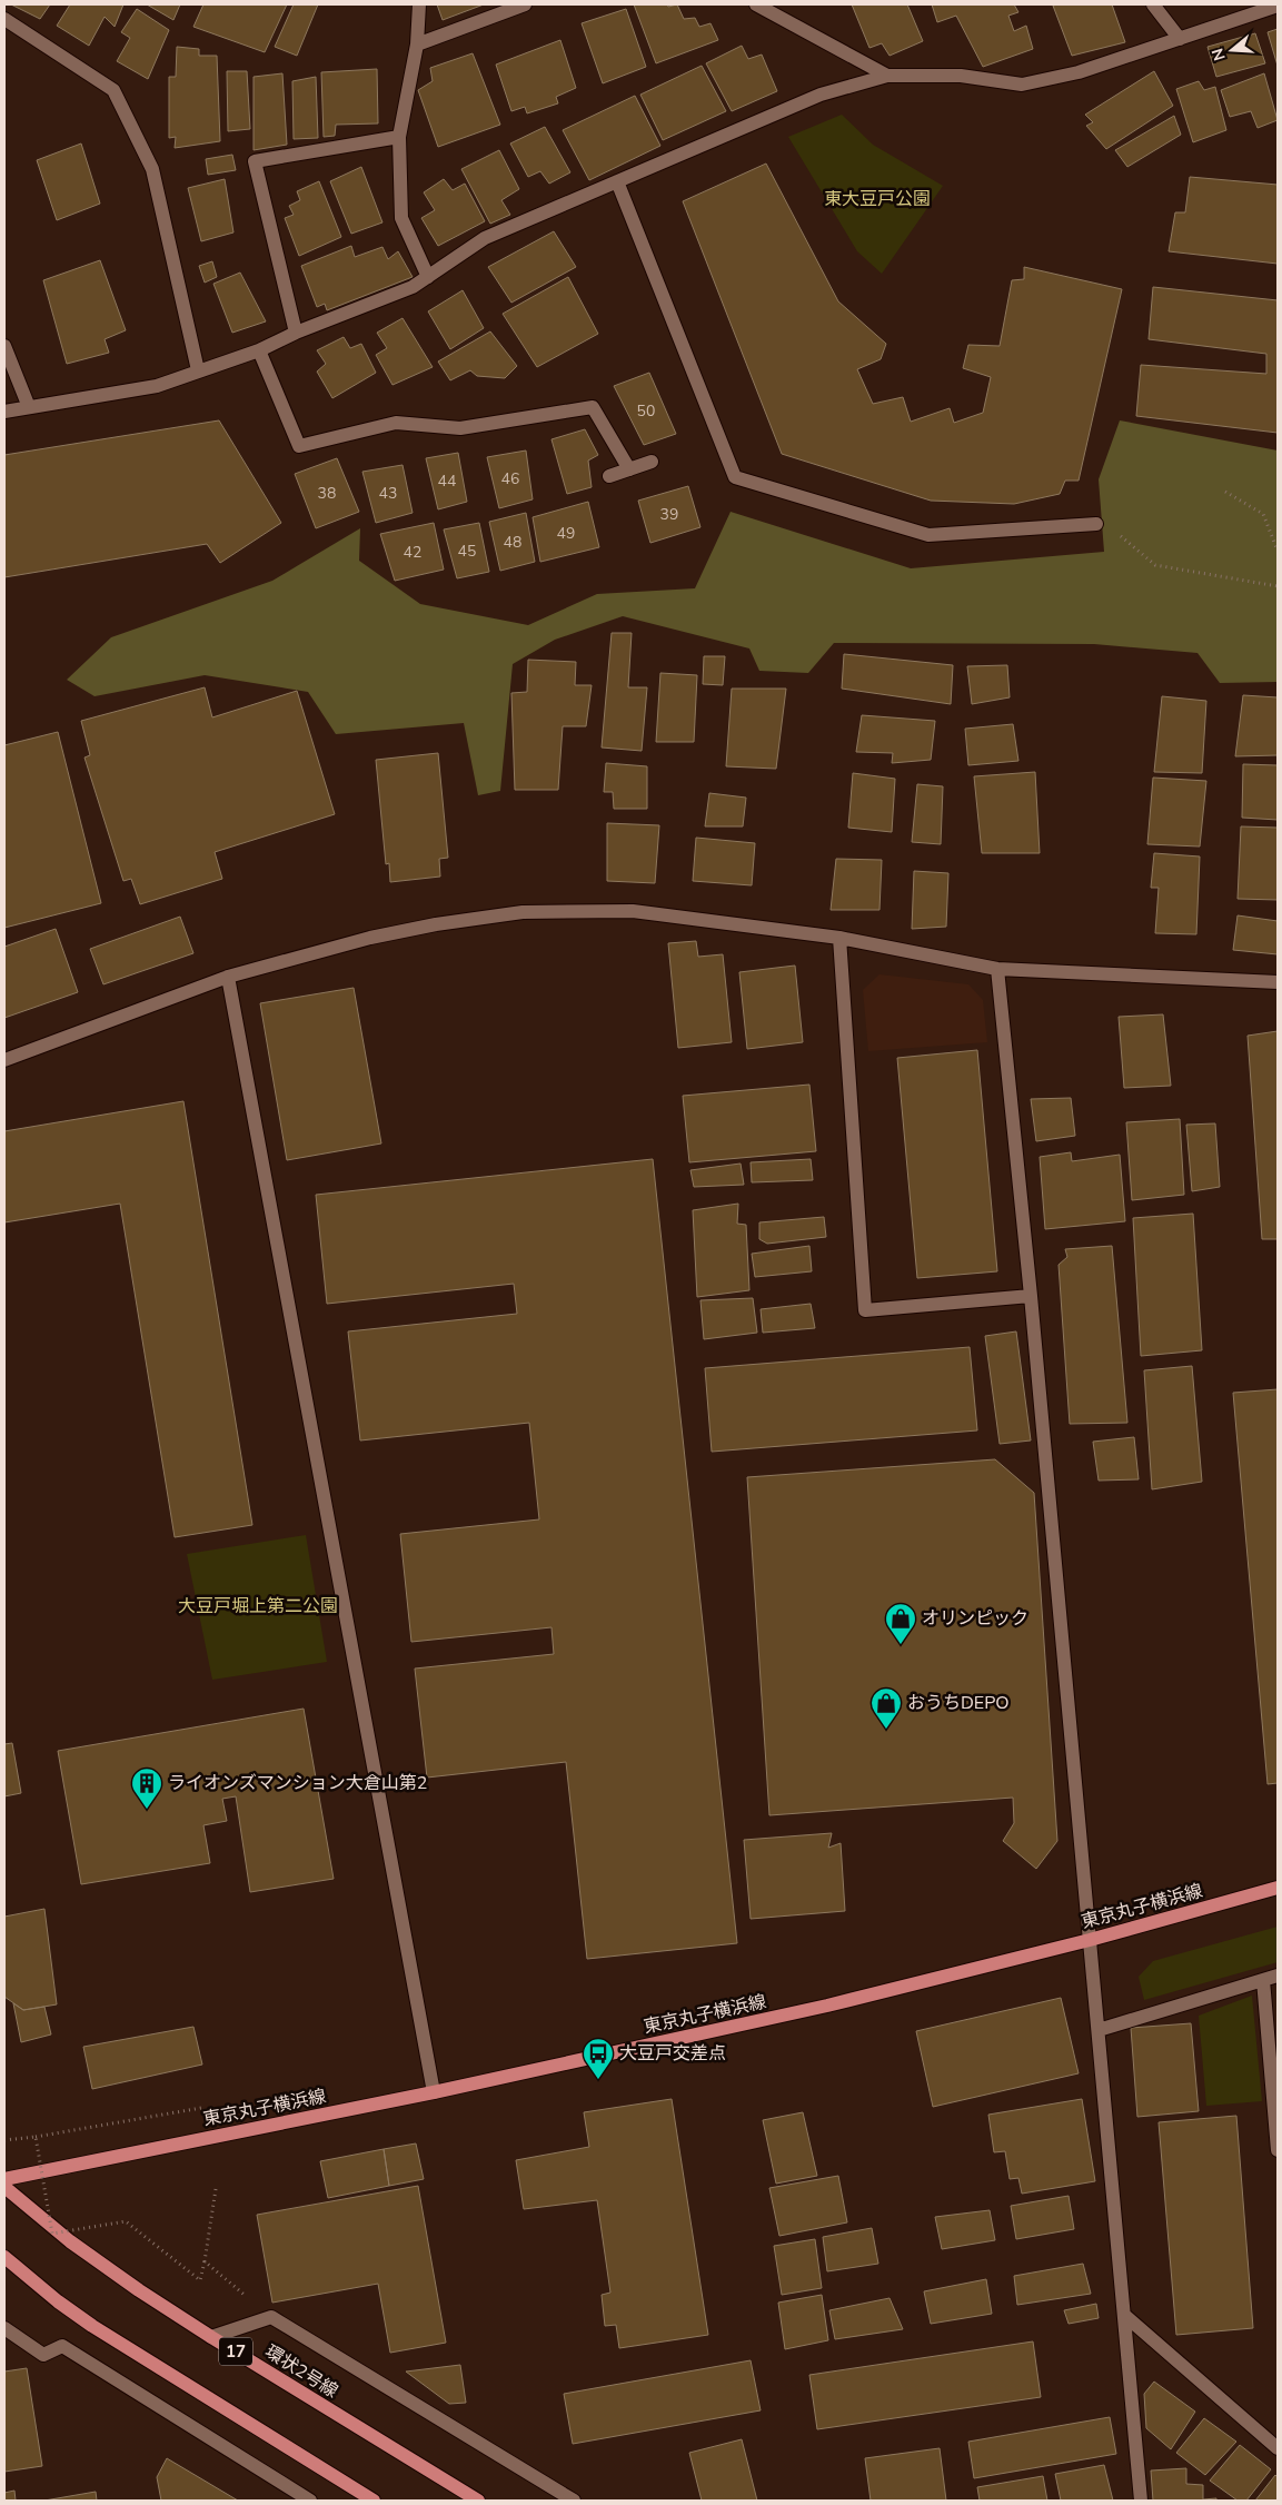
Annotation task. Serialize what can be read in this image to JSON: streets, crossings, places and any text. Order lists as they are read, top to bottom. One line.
{"streets":{"main road":["東京丸子横浜線","17","環状2号線"]},"parks":["東大豆戸公園","大豆戸堀上第二公園"],"places":{"shop":["オリンピック","おうちDEPO"],"building":["ライオンズマンション大倉山第2"],"bus stop":["大豆戸交差点"]},"house_numbers":["50","46","44","38","43","39","49","48","45","42"],"north":"left"}
